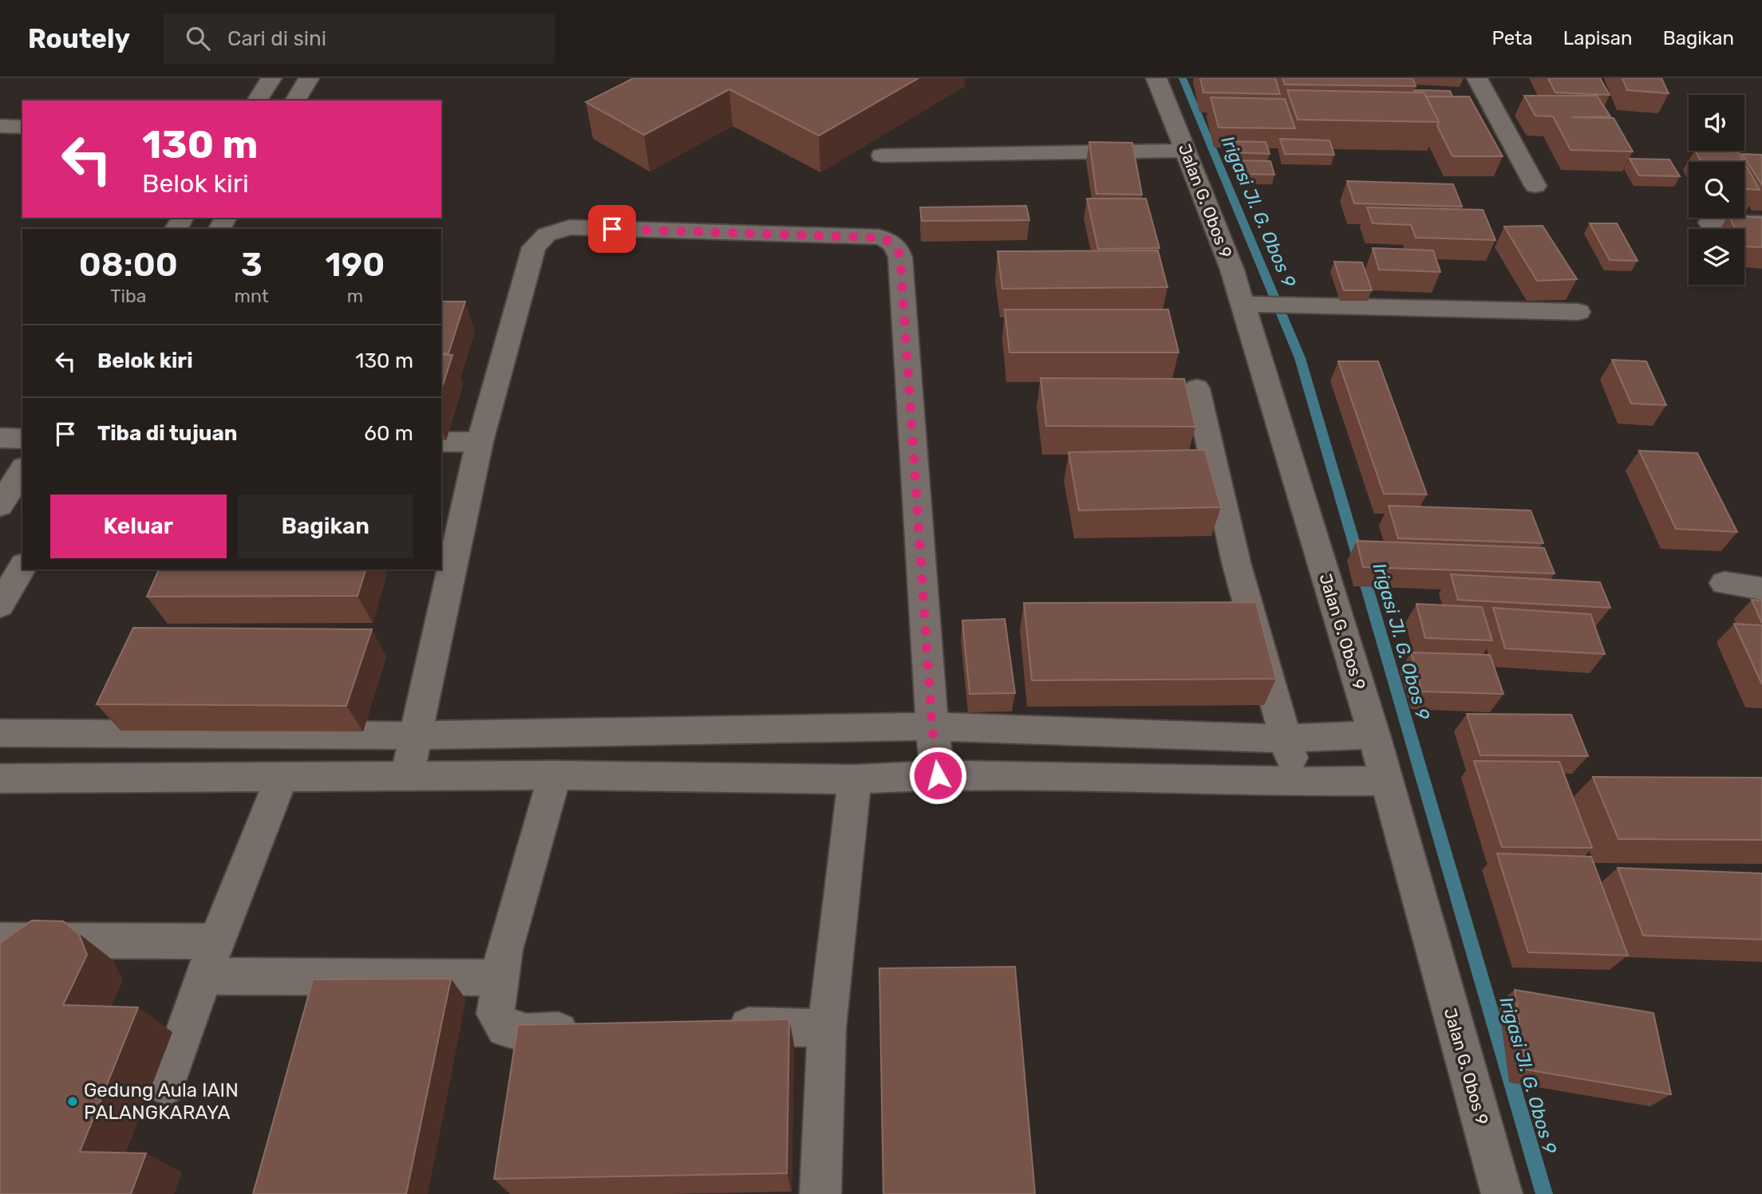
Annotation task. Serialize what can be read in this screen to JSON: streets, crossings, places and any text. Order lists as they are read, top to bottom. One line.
{"streets":{"street":["Jalan G. Obos 9"]},"water":["Irigasi Jl. G. Obos 9"],"places":["Gedung Aula IAIN PALANGKARAYA"],"page":{"header":"Routely","search":"Cari di sini","nav":["Peta","Lapisan","Bagikan"],"turn":["130 m","Belok kiri"],"eta":["08:00","Tiba","3","mnt","190","m"],"list":[{"name":"Belok kiri","value":"130 m"},{"name":"Tiba di tujuan","value":"60 m"}],"buttons":["Keluar","Bagikan"]}}
